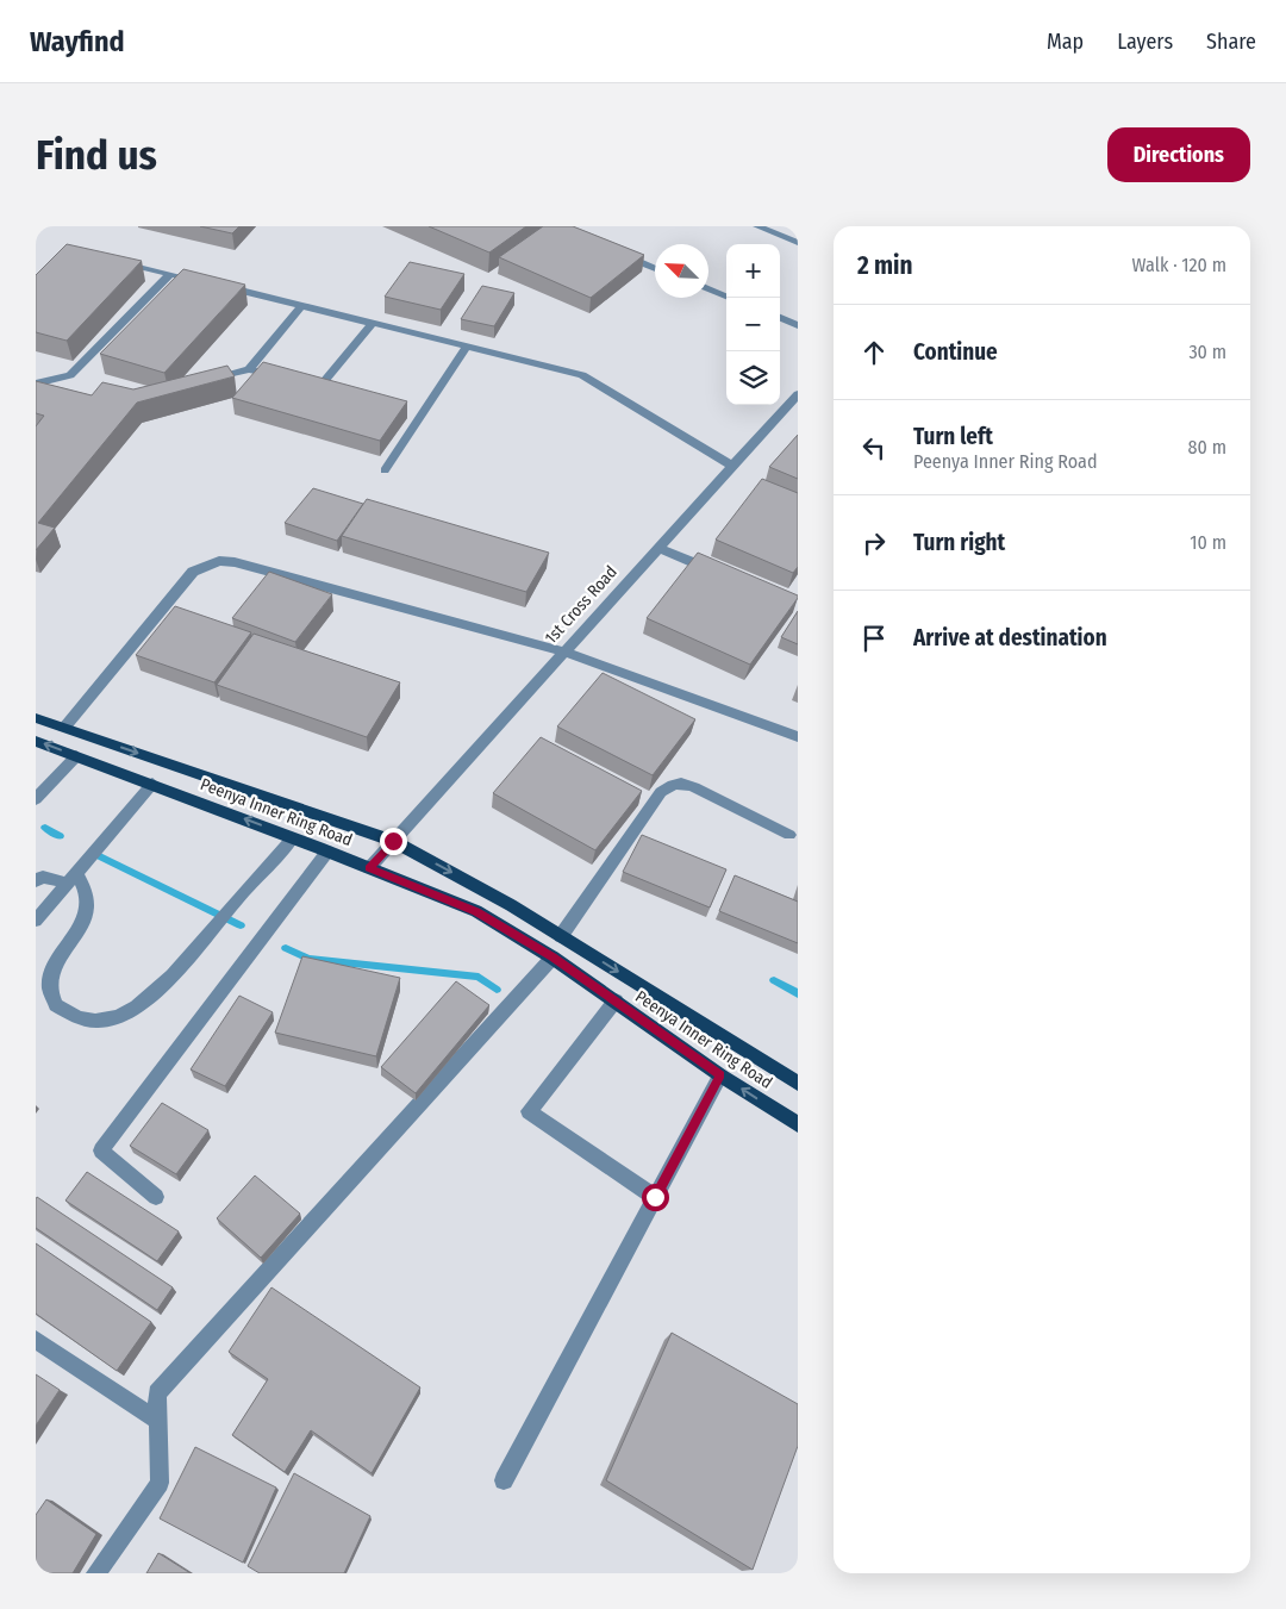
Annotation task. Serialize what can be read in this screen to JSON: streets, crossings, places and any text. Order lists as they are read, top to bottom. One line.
{"streets":{"main road":["Peenya Inner Ring Road"],"street":["1st Cross Road"]},"crossings":[["1st Cross Road","Peenya Inner Ring Road"]],"north":"top left","page":{"header":"Wayfind","nav":["Map","Layers","Share"],"buttons":"Directions","title":"Find us","heading":["2 min","Walk · 120 m"],"map_buttons":["+","−"],"list":[["Continue","30 m"],["Turn left","Peenya Inner Ring Road","80 m"],["Turn right","10 m"],"Arrive at destination"]}}
